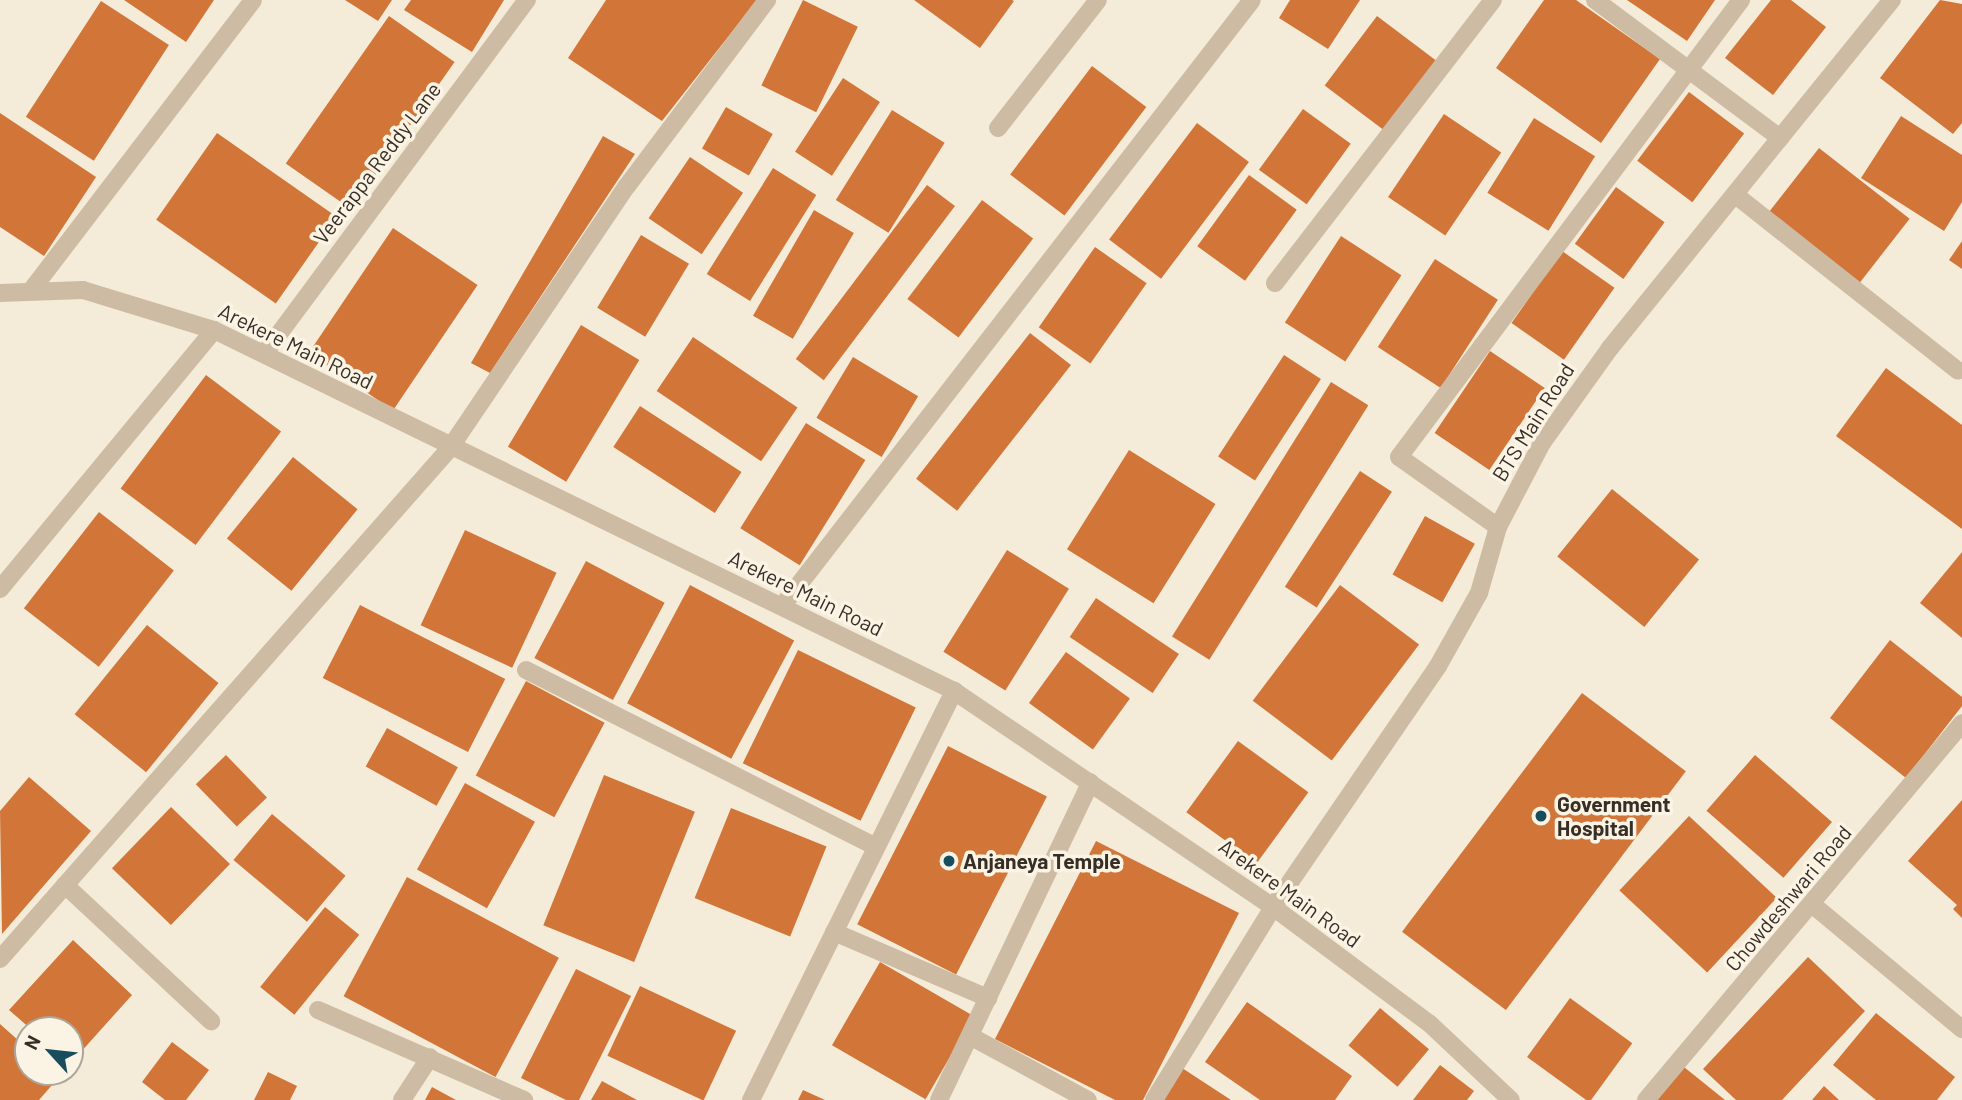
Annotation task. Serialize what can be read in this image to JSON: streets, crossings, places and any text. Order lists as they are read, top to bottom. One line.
{"streets":{"street":["Veerappa Reddy Lane","Arekere Main Road","BTS Main Road","Chowdeshwari Road"]},"crossings":[["Veerappa Reddy Lane","Arekere Main Road"],["Arekere Main Road","BTS Main Road"]],"places":["Government Hospital","Anjaneya Temple"],"north":"top left"}
